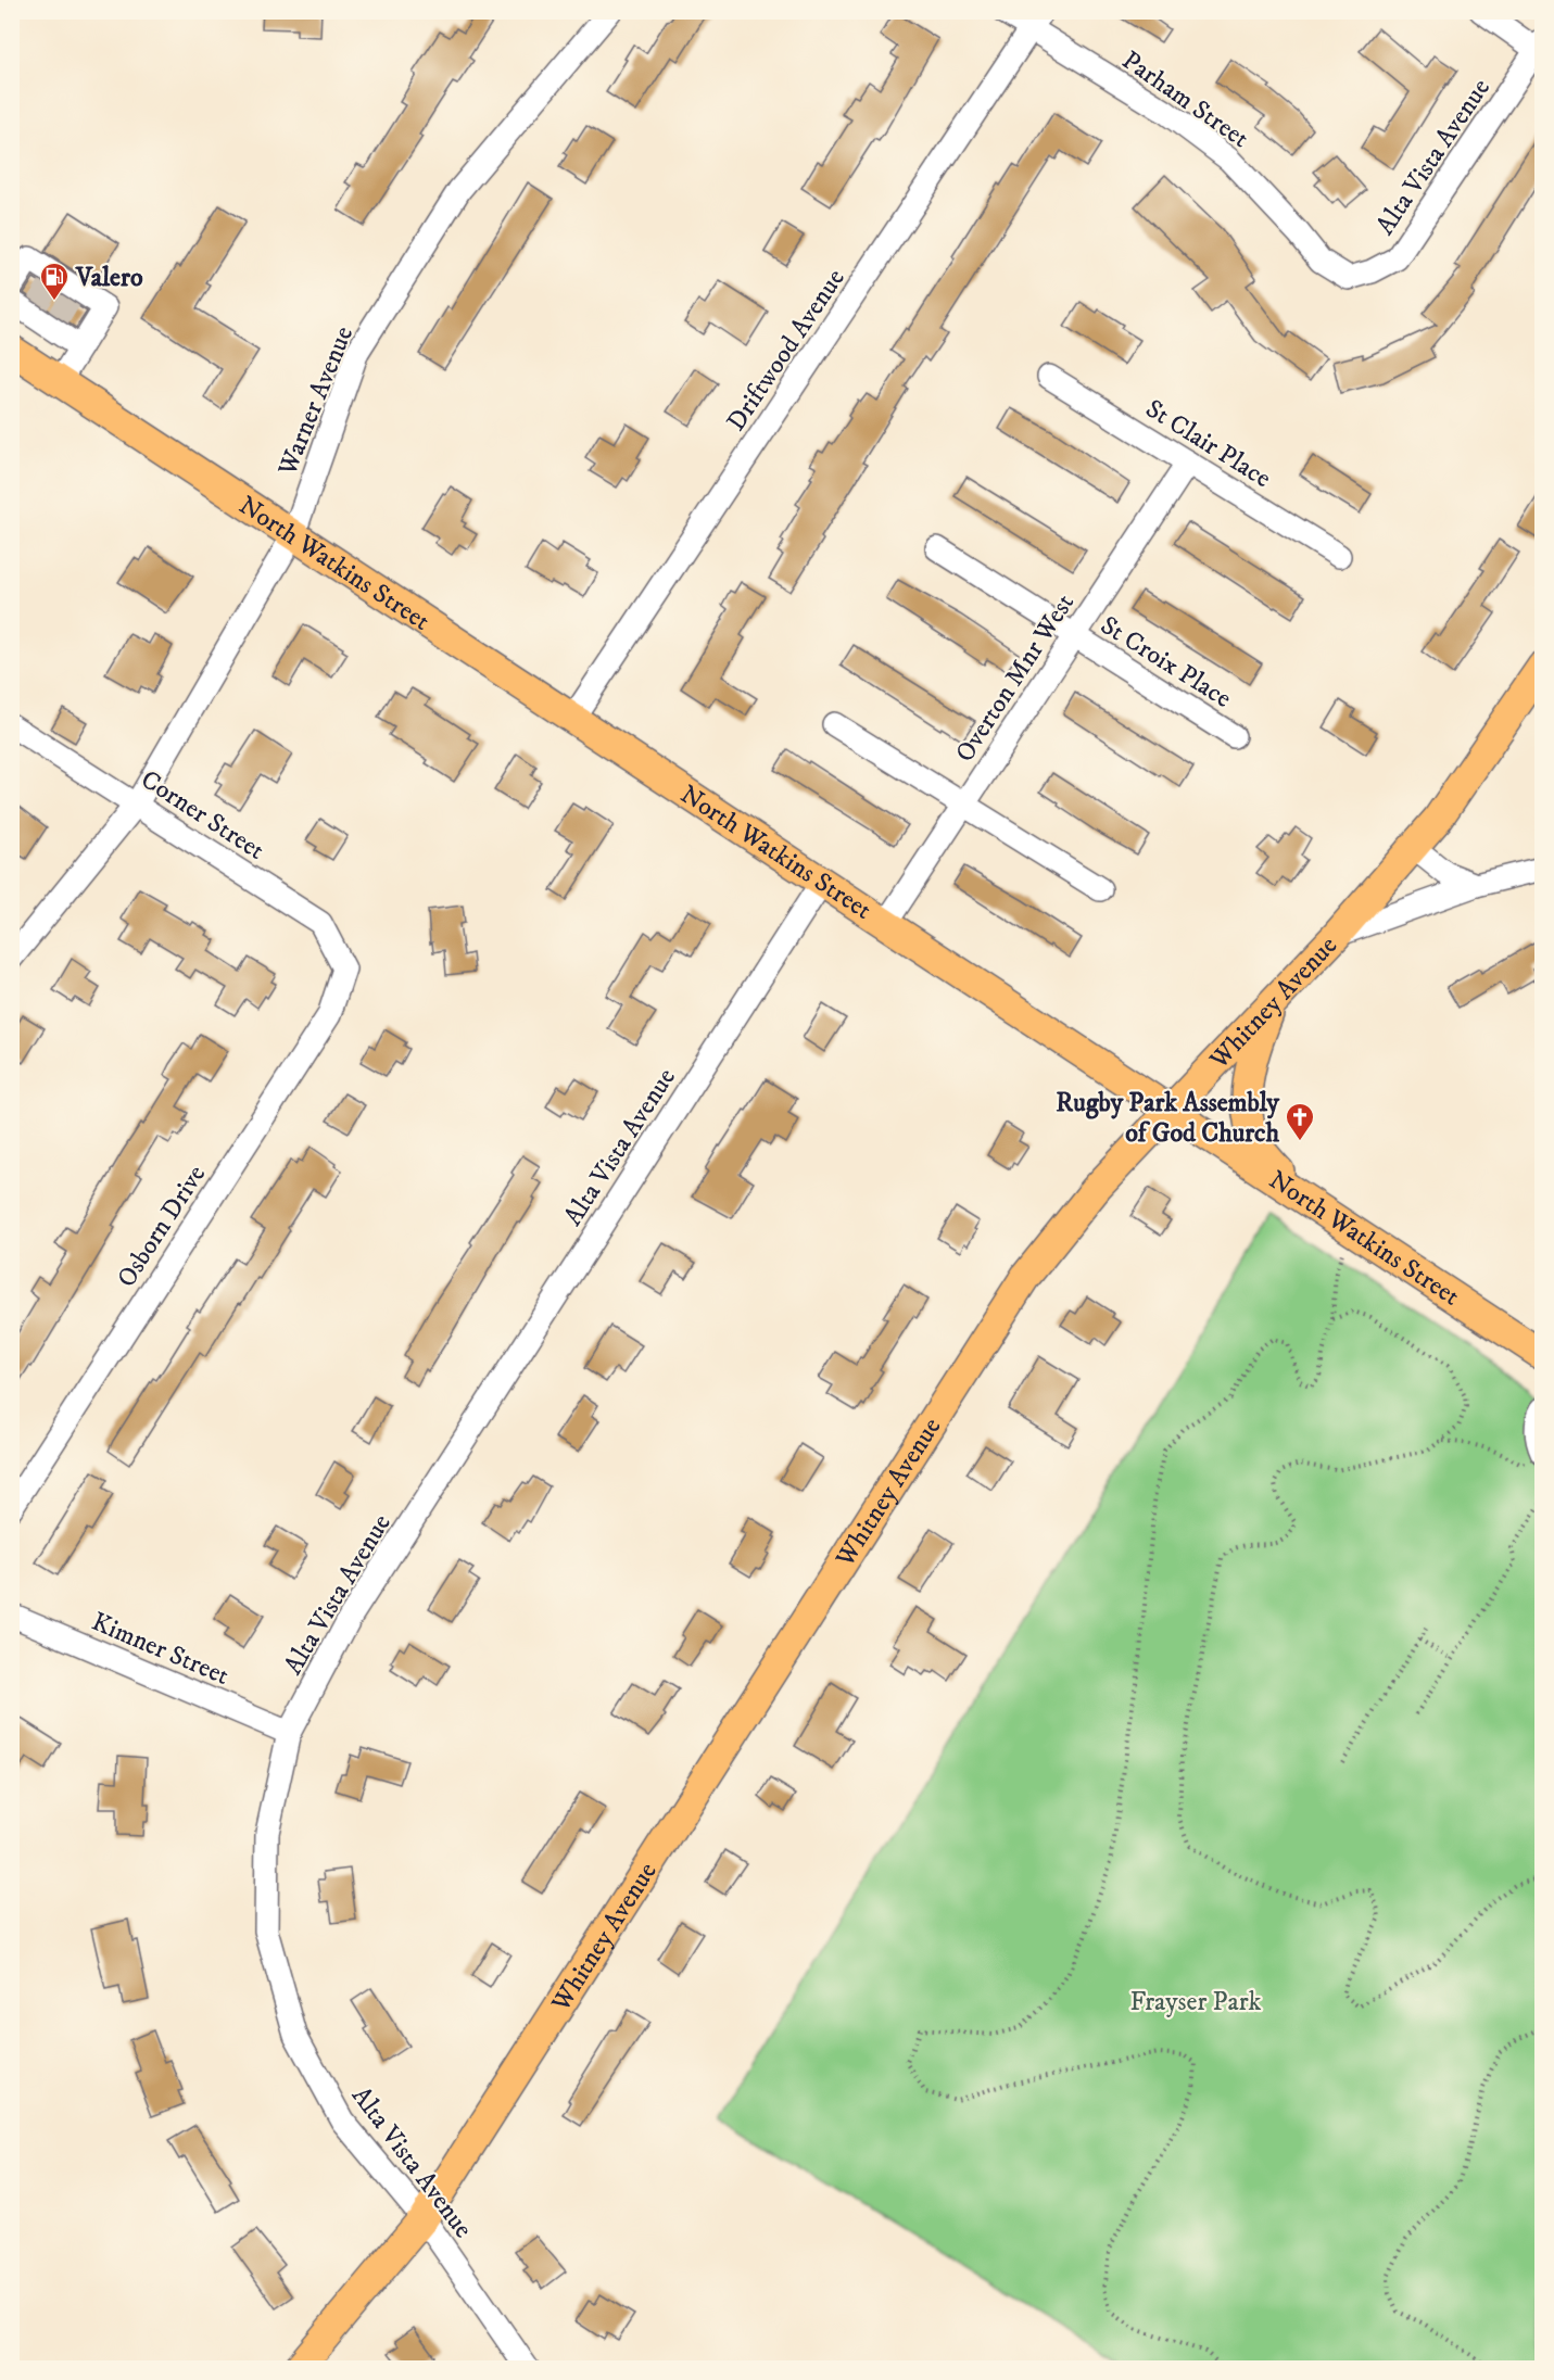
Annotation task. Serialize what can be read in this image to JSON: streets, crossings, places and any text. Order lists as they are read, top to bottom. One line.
{"streets":{"main road":["North Watkins Street","Whitney Avenue"],"street":["Parham Street","Alta Vista Avenue","Driftwood Avenue","Warner Avenue","St Clair Place","St Croix Place","Overton Mnr West","Corner Street","Osborn Drive","Kimner Street"]},"crossings":[["Parham Street","Alta Vista Avenue"],["Parham Street","Driftwood Avenue"],["Alta Vista Avenue","North Watkins Street"],["Alta Vista Avenue","Whitney Avenue"],["Alta Vista Avenue","Kimner Street"],["Driftwood Avenue","North Watkins Street"],["Warner Avenue","North Watkins Street"],["Warner Avenue","Corner Street"],["St Clair Place","Overton Mnr West"],["North Watkins Street","Overton Mnr West"],["North Watkins Street","Whitney Avenue"],["St Croix Place","Overton Mnr West"],["Corner Street","Osborn Drive"]],"parks":["Frayser Park"],"places":{"fuel station":["Valero"],"church":["Rugby Park Assembly of God Church"]}}
